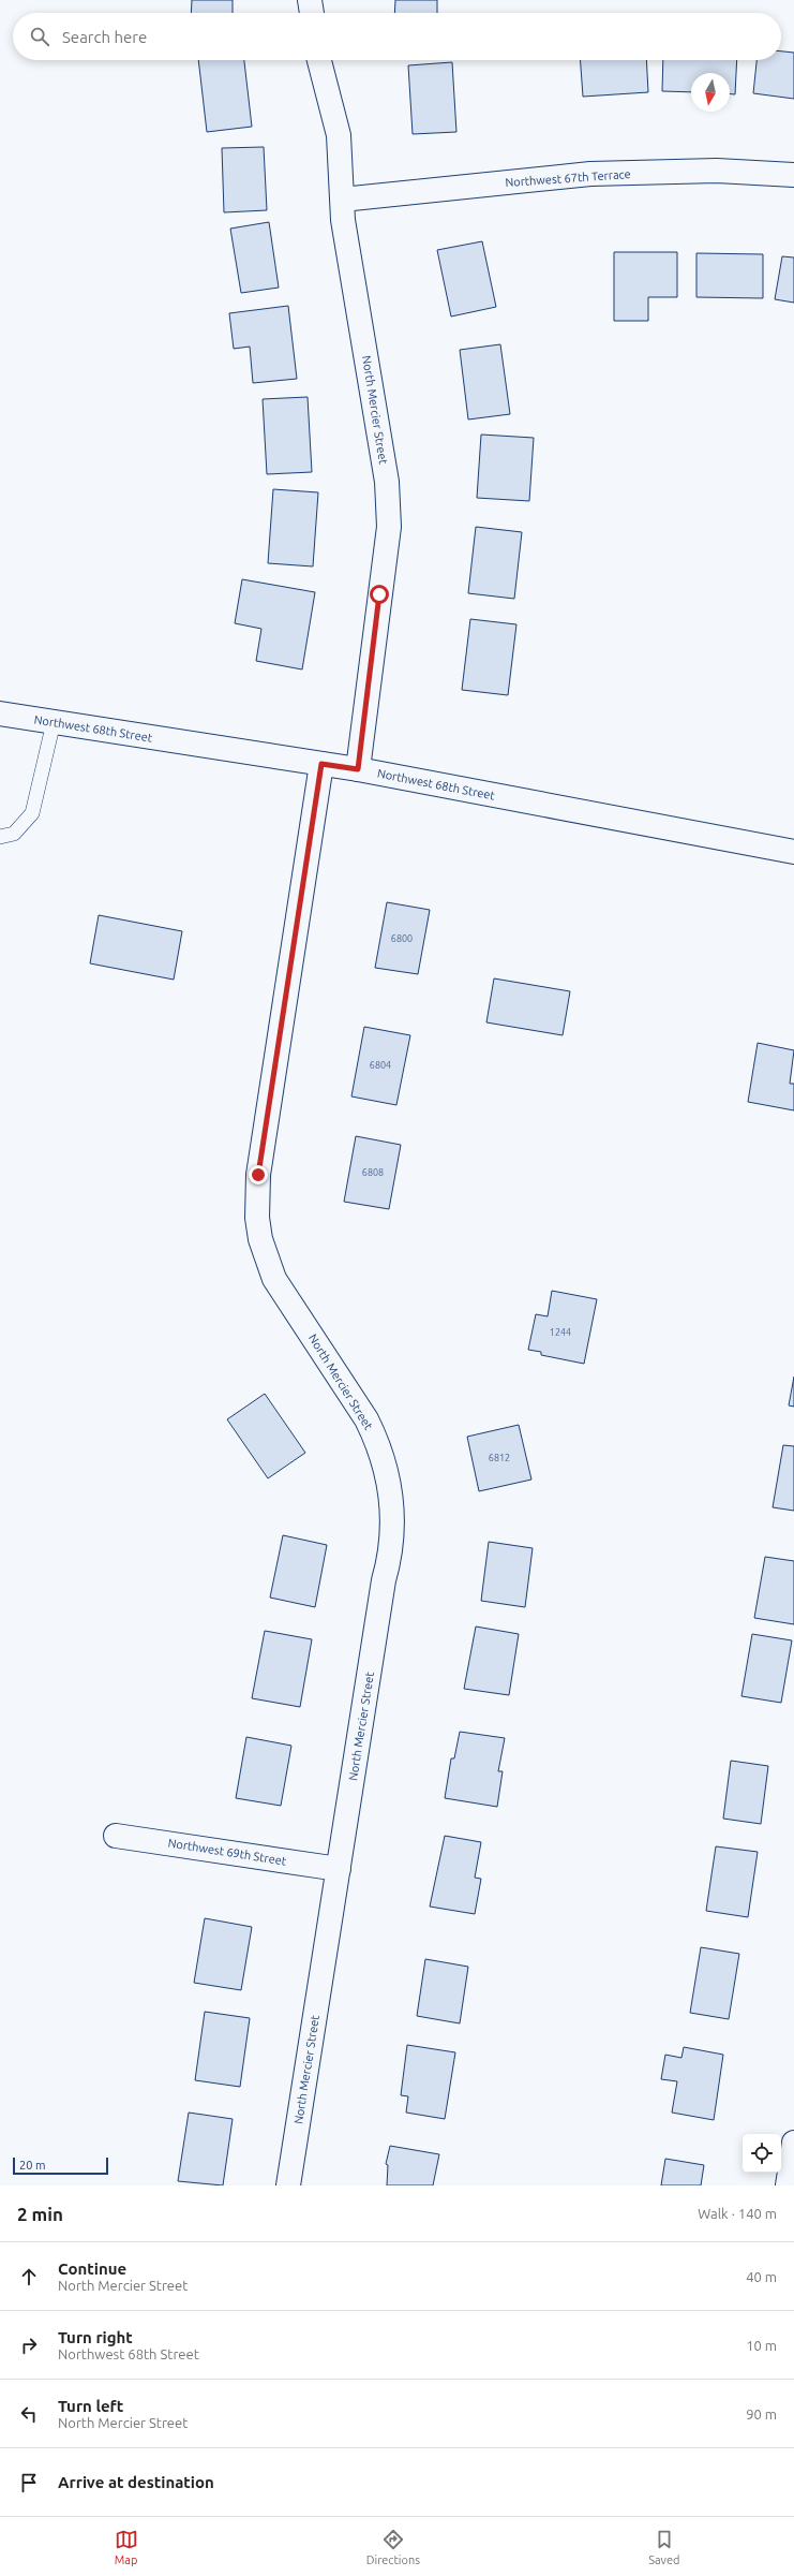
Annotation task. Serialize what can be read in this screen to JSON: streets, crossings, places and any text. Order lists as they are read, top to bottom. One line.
{"streets":{"street":["Northwest 67th Terrace","North Mercier Street","Northwest 68th Street","Northwest 69th Street"]},"crossings":[["Northwest 67th Terrace","North Mercier Street"],["North Mercier Street","Northwest 68th Street"],["North Mercier Street","Northwest 69th Street"]],"house_numbers":["6800","6804","6808","1244","6812"],"scale_bar":"20 m","north":"bottom","page":{"search":"Search here","scale":"20 m","heading":["2 min","Walk · 140 m"],"list":[["Continue","North Mercier Street","40 m"],["Turn right","Northwest 68th Street","10 m"],["Turn left","North Mercier Street","90 m"],"Arrive at destination"],"nav":["Map","Directions","Saved"]}}
